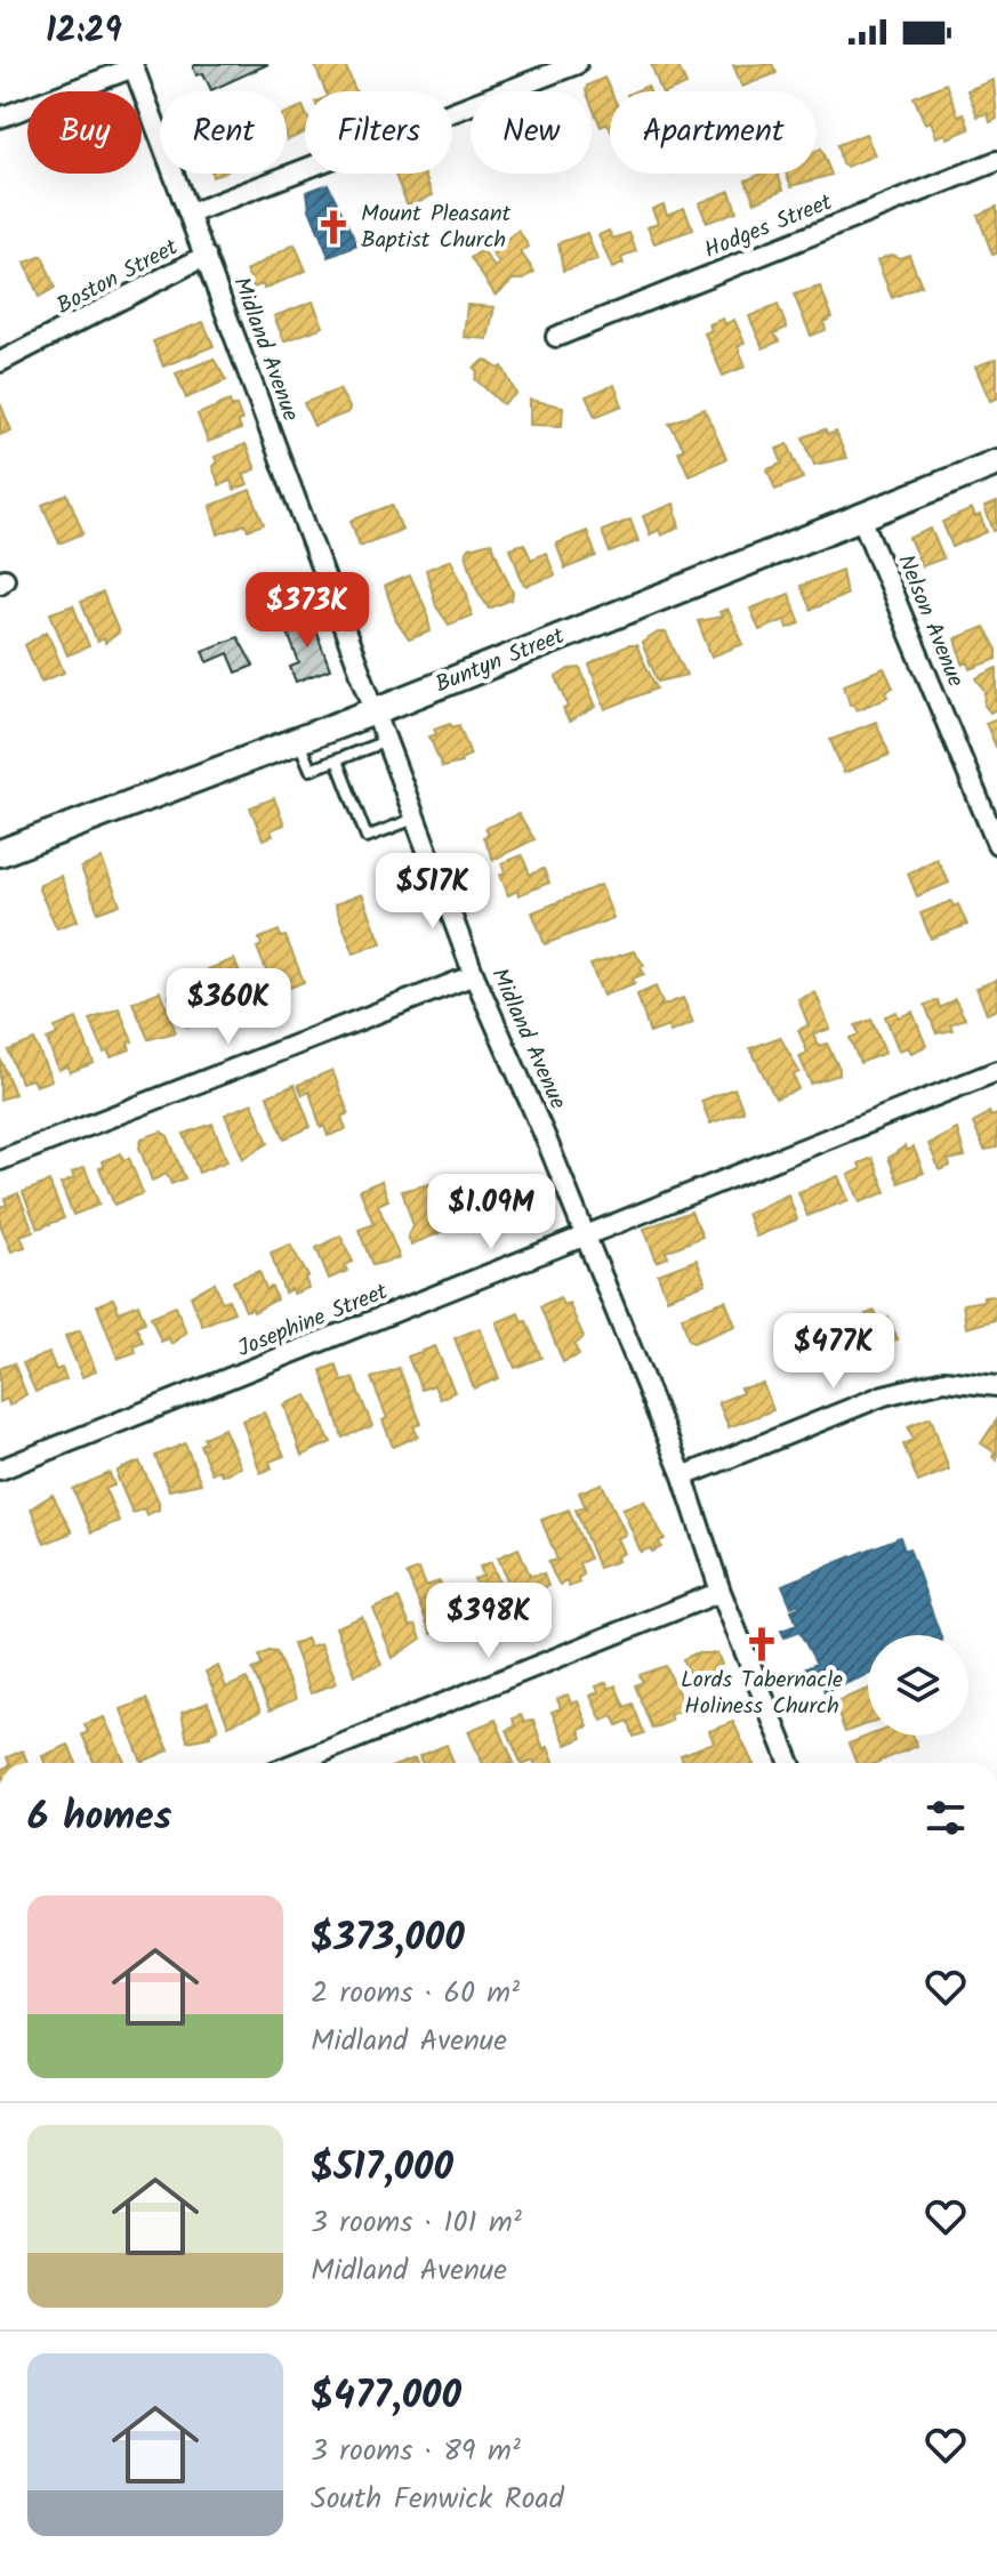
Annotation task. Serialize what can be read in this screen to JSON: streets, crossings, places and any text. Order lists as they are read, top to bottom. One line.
{"streets":{"street":["Hodges Street","Boston Street","Midland Avenue","Nelson Avenue","Buntyn Street","Josephine Street"]},"crossings":[["Boston Street","Midland Avenue"],["Midland Avenue","Buntyn Street"],["Midland Avenue","Josephine Street"],["Nelson Avenue","Buntyn Street"]],"places":{"church":["Mount Pleasant Baptist Church","Lords Tabernacle Holiness Church"]},"page":{"status":"12:29","chip":["Buy","Rent","Filters","New","Apartment"],"price":["$373K","$517K","$360K","$1.09M","$477K","$398K"],"heading":"6 homes","list":[{"name":"$373,000","note":"2 rooms · 60 m² · Midland Avenue"},{"name":"$517,000","note":"3 rooms · 101 m² · Midland Avenue"},{"name":"$477,000","note":"3 rooms · 89 m² · South Fenwick Road"}]}}
